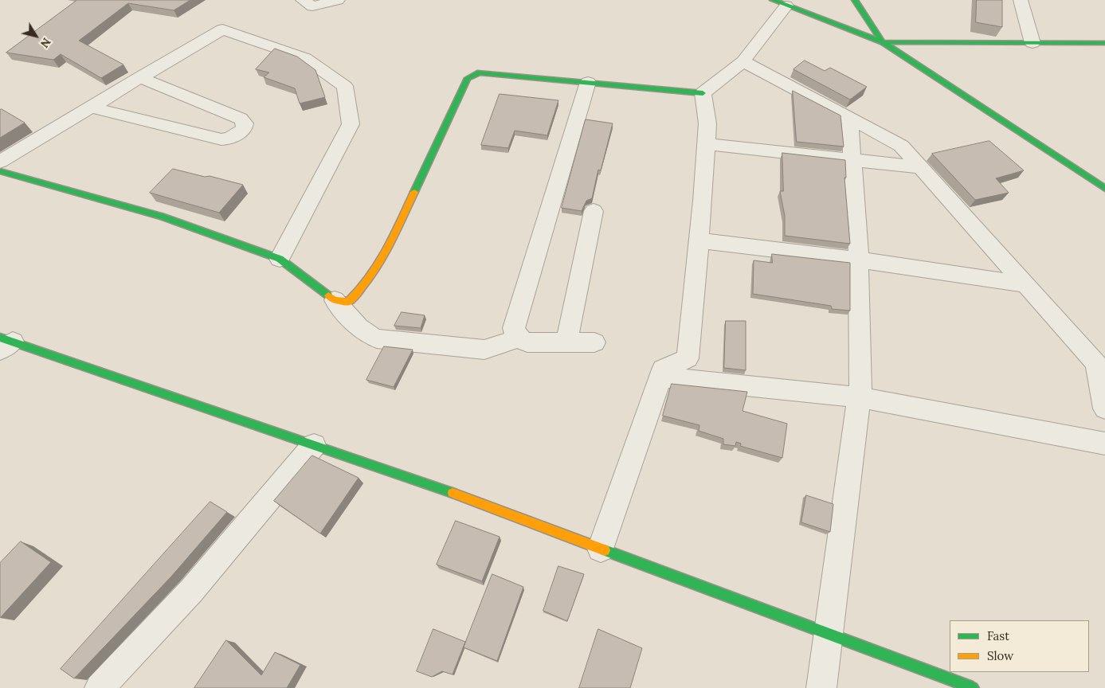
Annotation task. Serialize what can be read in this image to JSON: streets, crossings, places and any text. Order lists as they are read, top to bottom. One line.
{"legend":["Fast","Slow"],"north":"bottom right"}
